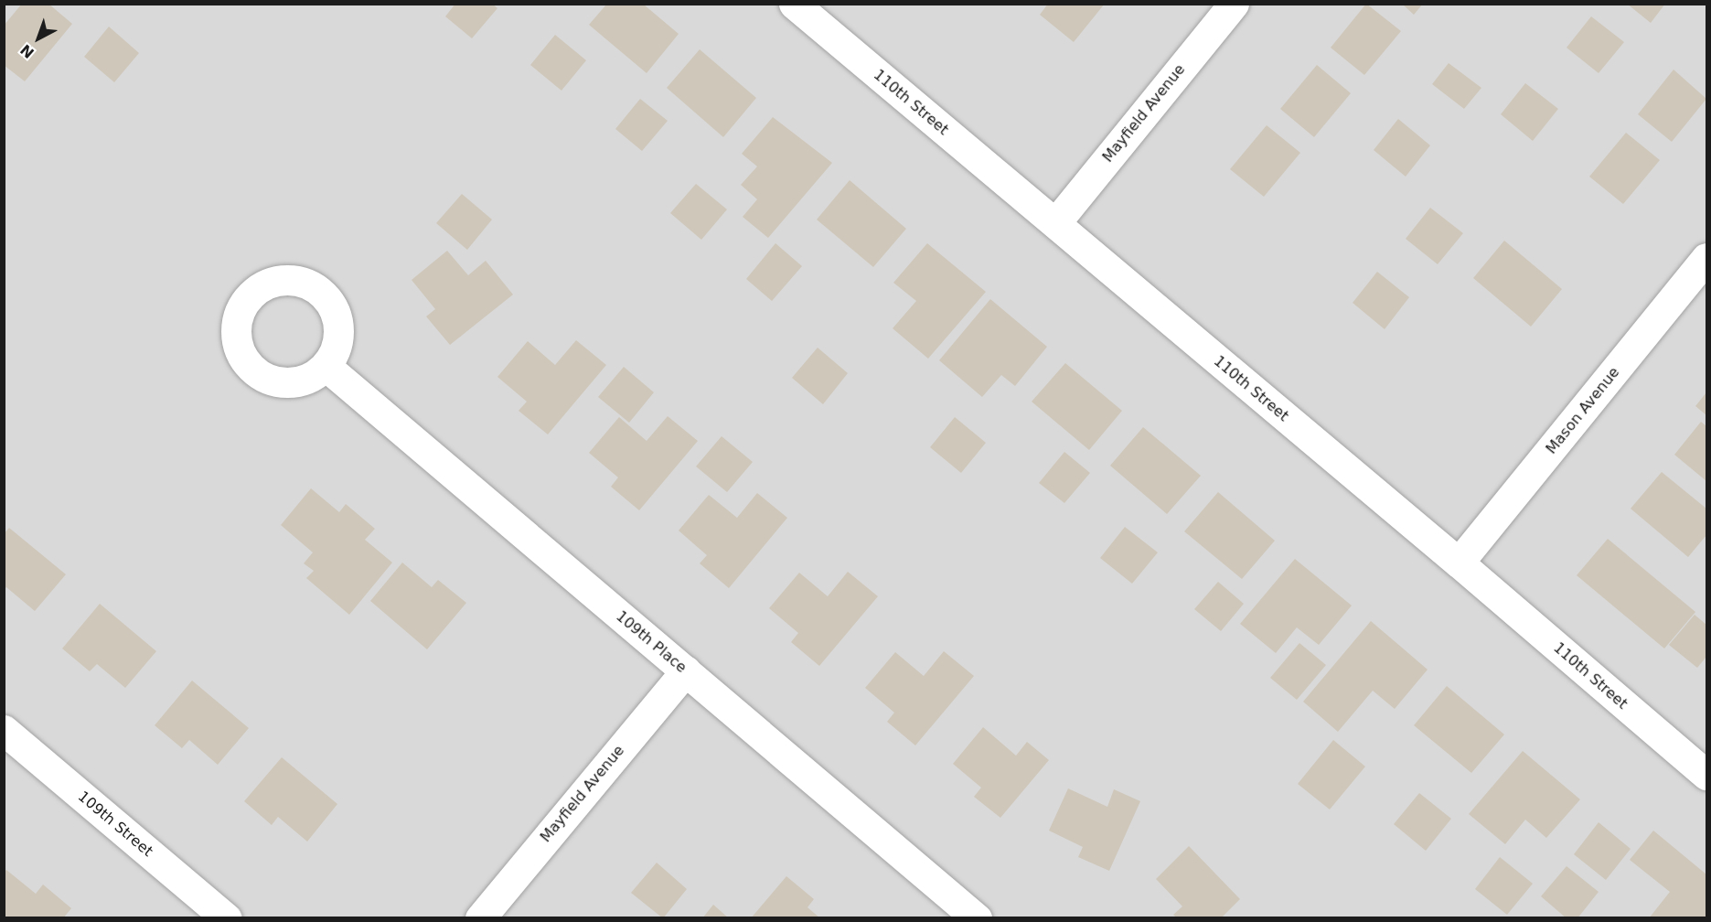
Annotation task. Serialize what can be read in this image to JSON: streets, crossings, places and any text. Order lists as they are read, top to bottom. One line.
{"streets":{"street":["110th Street","Mayfield Avenue","Mason Avenue","109th Place","109th Street"]},"crossings":[["110th Street","Mayfield Avenue"],["110th Street","Mason Avenue"],["Mayfield Avenue","109th Place"]],"north":"bottom left"}
